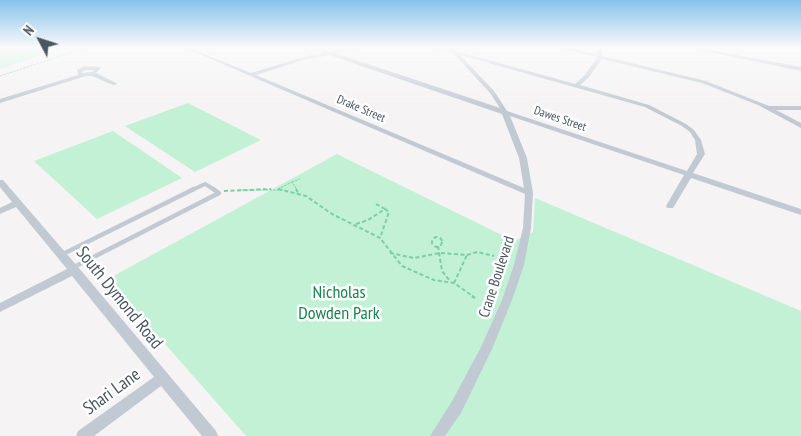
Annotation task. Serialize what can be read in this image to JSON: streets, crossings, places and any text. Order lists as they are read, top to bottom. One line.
{"streets":{"street":["Drake Street","Dawes Street","Crane Boulevard","South Dymond Road","Shari Lane"]},"crossings":[["Drake Street","Crane Boulevard"],["Dawes Street","Crane Boulevard"],["South Dymond Road","Shari Lane"]],"parks":["Nicholas Dowden Park"],"north":"top left"}
